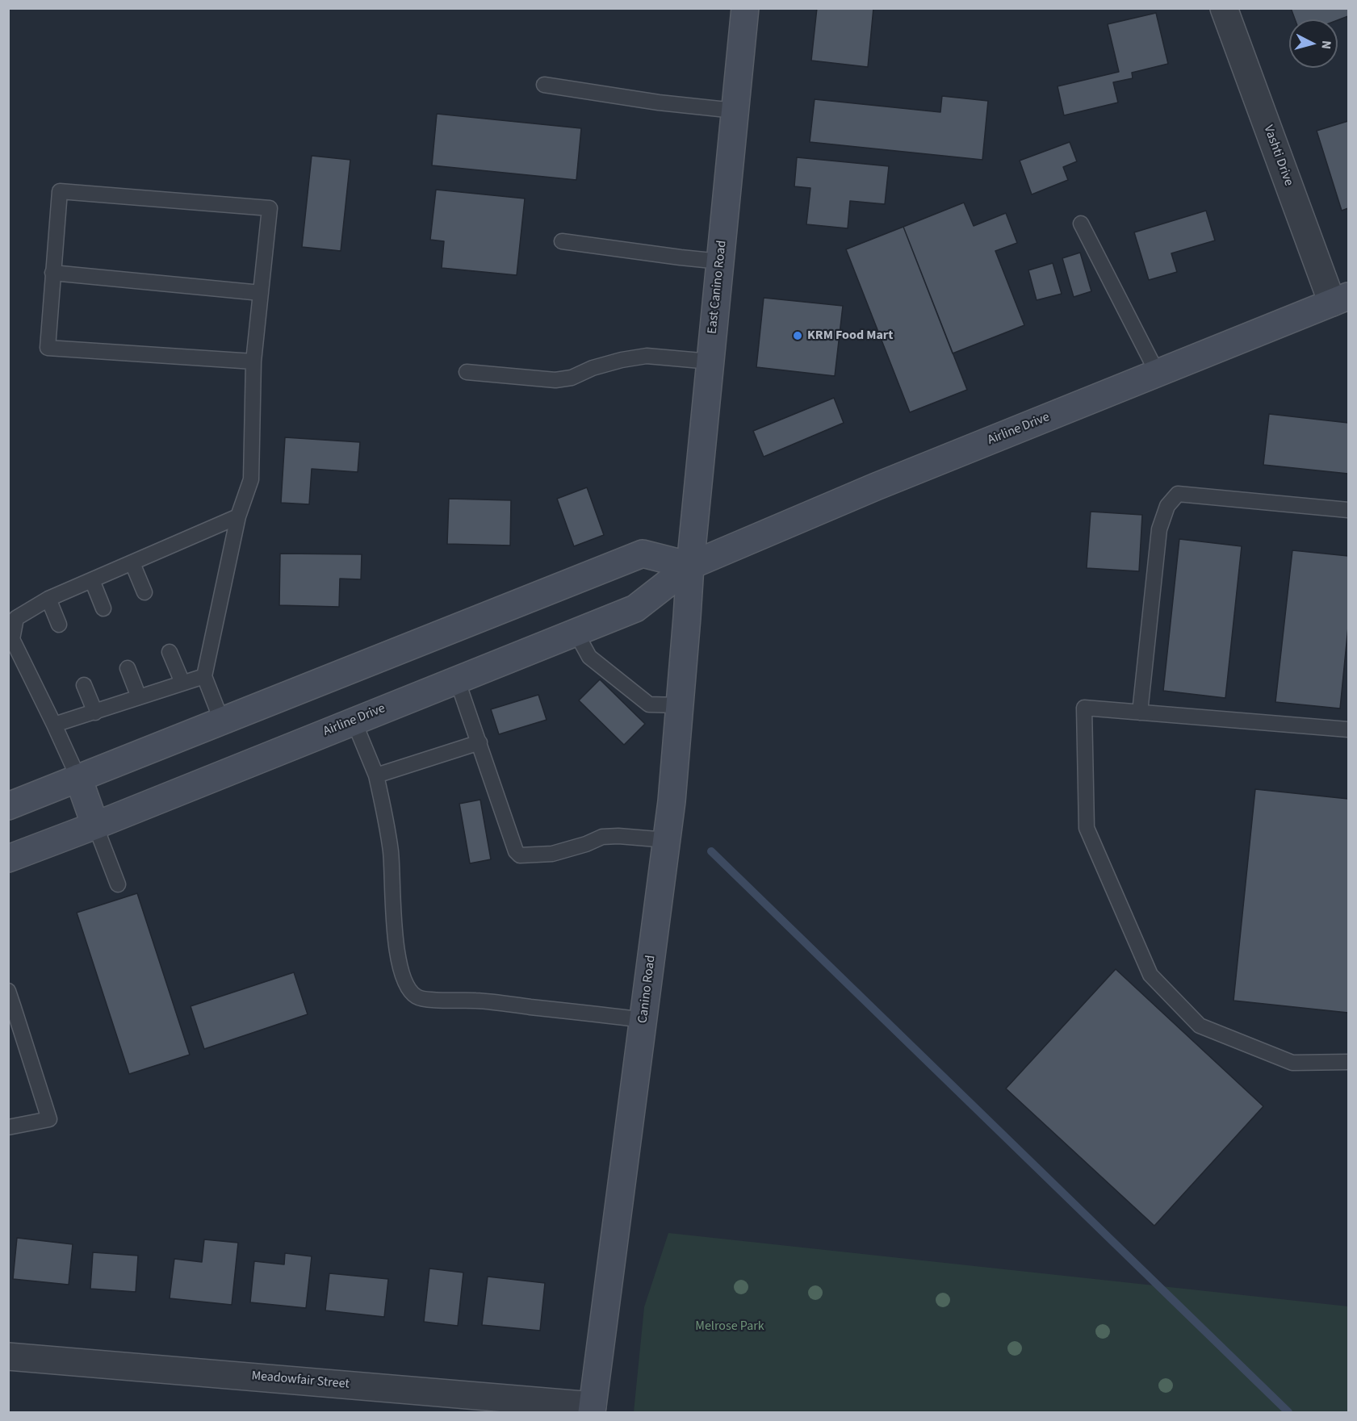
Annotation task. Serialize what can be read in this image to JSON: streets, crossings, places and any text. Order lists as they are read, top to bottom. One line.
{"streets":{"main road":["East Canino Road","Airline Drive","Canino Road"],"street":["Vashti Drive","Meadowfair Street"]},"crossings":[["Vashti Drive","Airline Drive"],["East Canino Road","Airline Drive"],["East Canino Road","Canino Road"],["Airline Drive","Canino Road"],["Canino Road","Meadowfair Street"]],"parks":["Melrose Park"],"places":["KRM Food Mart"],"north":"right"}
